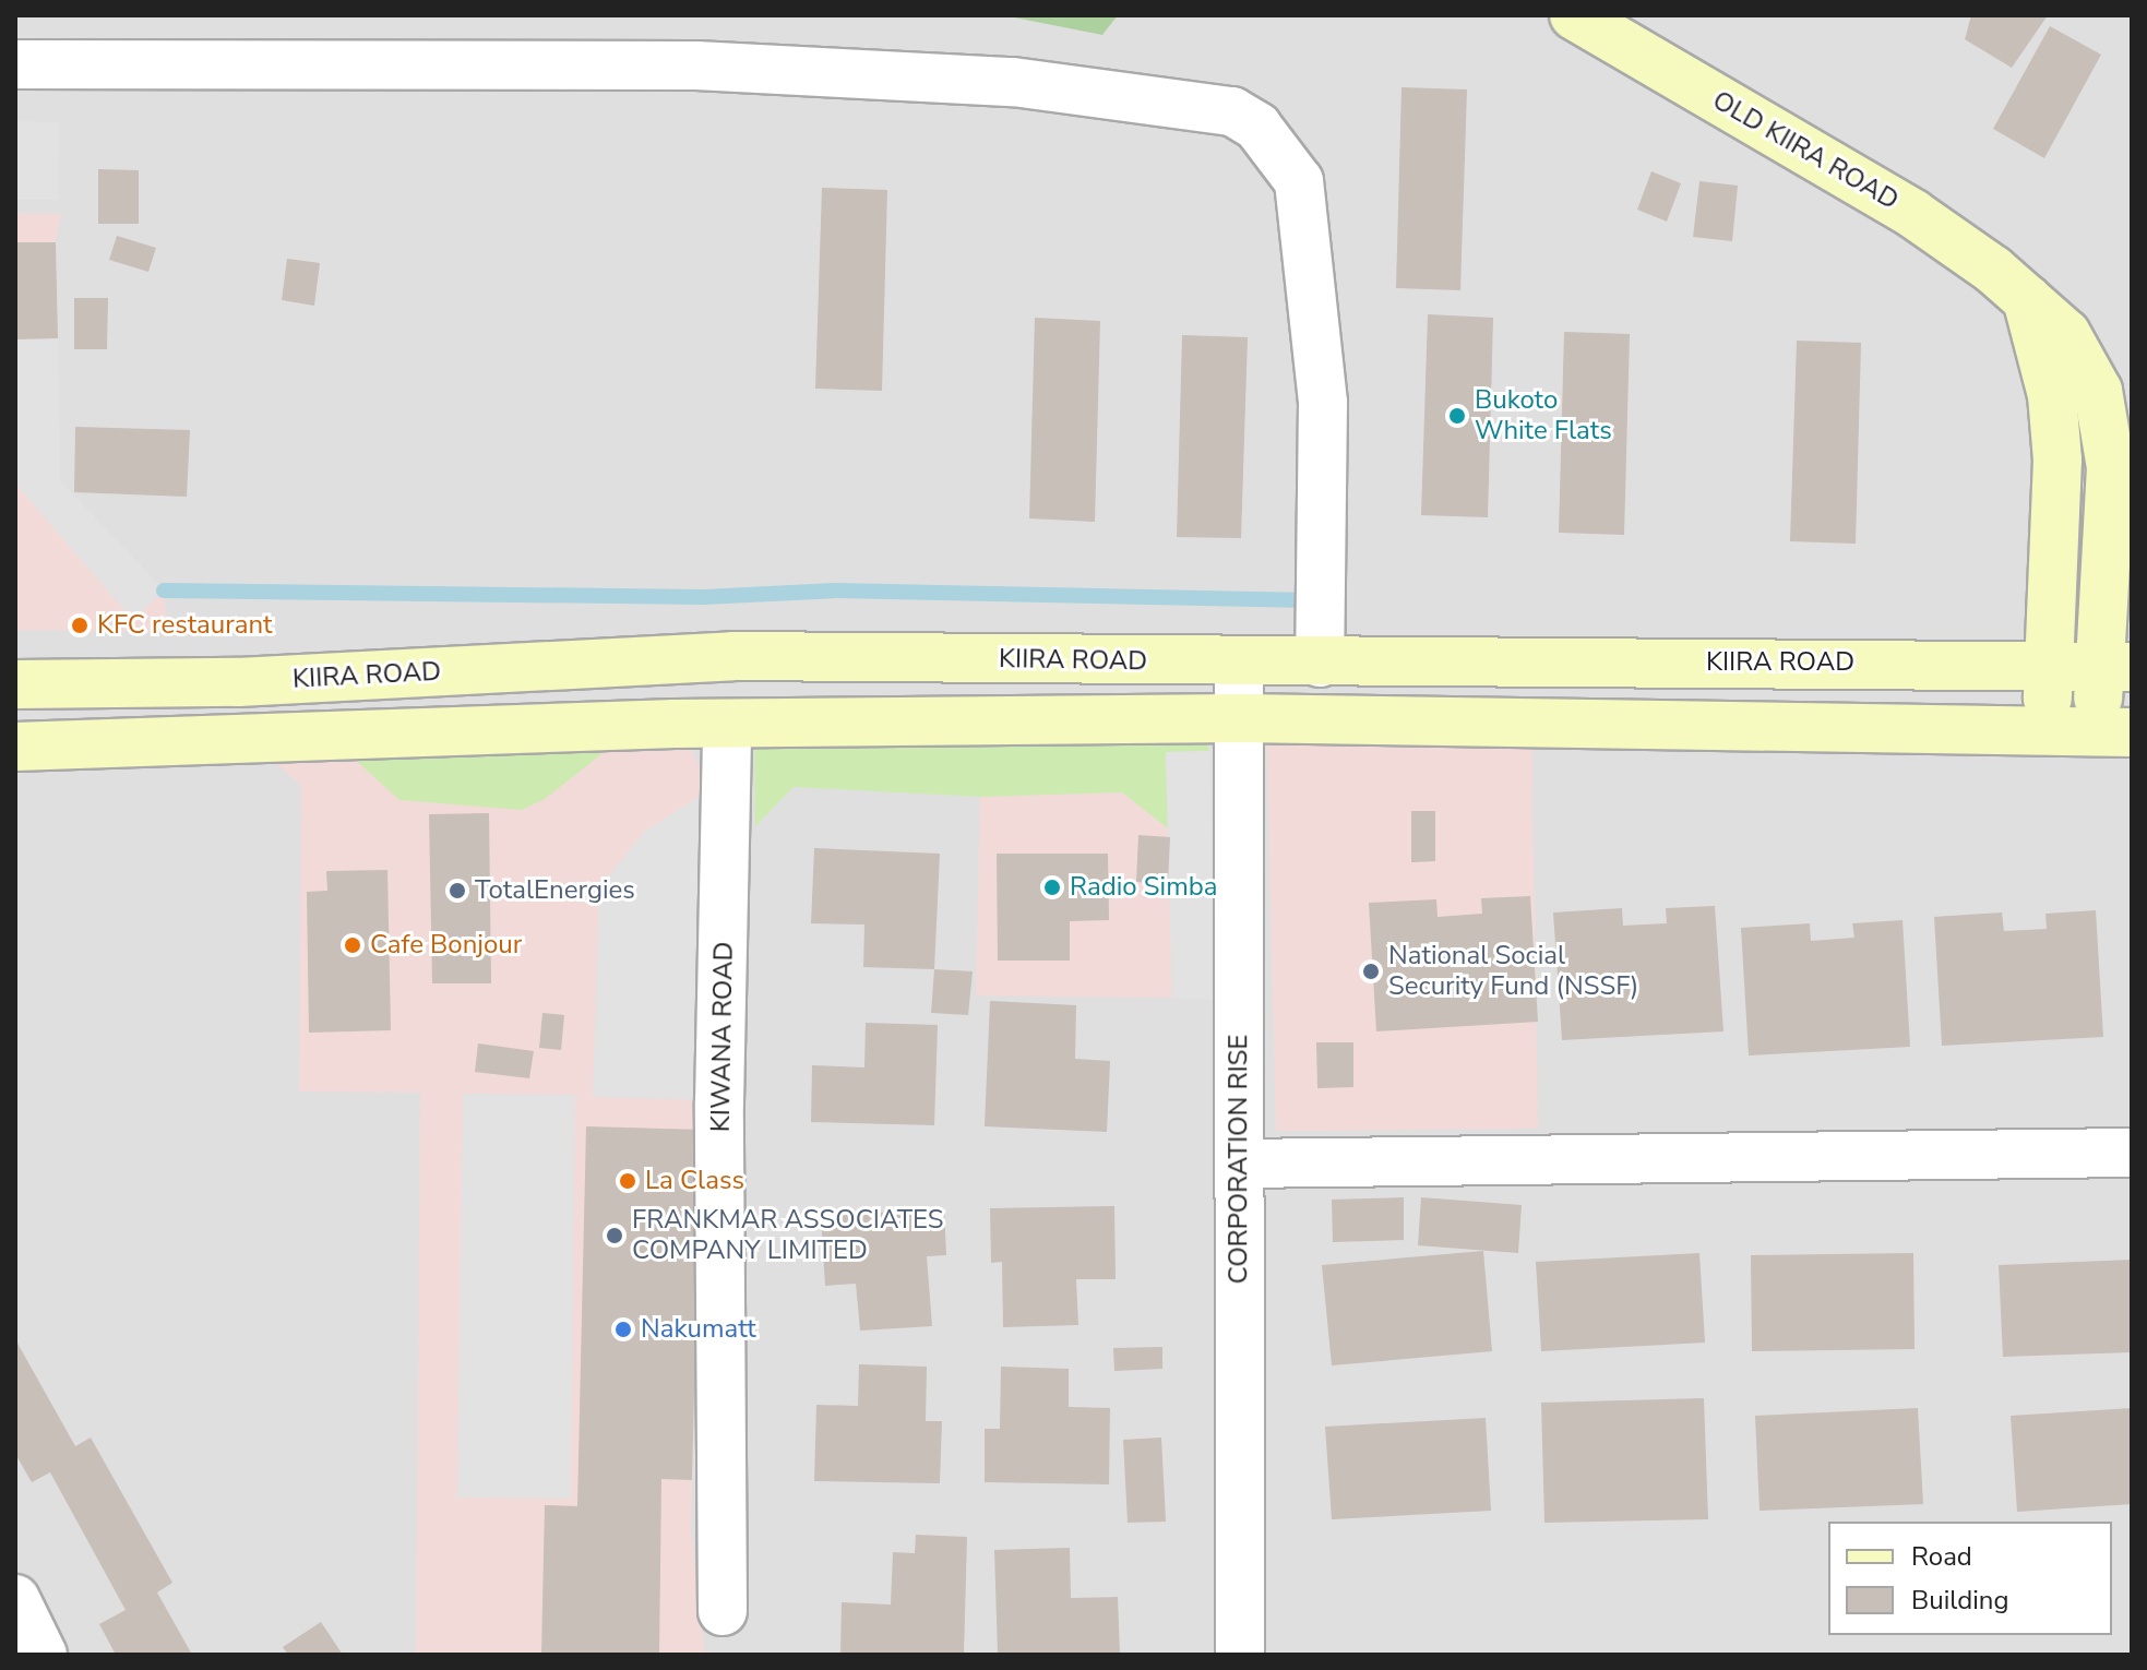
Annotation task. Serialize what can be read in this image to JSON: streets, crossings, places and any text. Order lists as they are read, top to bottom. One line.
{"streets":{"main road":["OLD KIIRA ROAD","KIIRA ROAD"],"street":["KIWANA ROAD","CORPORATION RISE"]},"crossings":[["OLD KIIRA ROAD","KIIRA ROAD"],["KIIRA ROAD","CORPORATION RISE"]],"places":["Bukoto White Flats","KFC restaurant","Radio Simba","TotalEnergies","Cafe Bonjour","National Social Security Fund (NSSF)","La Class","FRANKMAR ASSOCIATES COMPANY LIMITED","Nakumatt"],"legend":["Road","Building"]}
